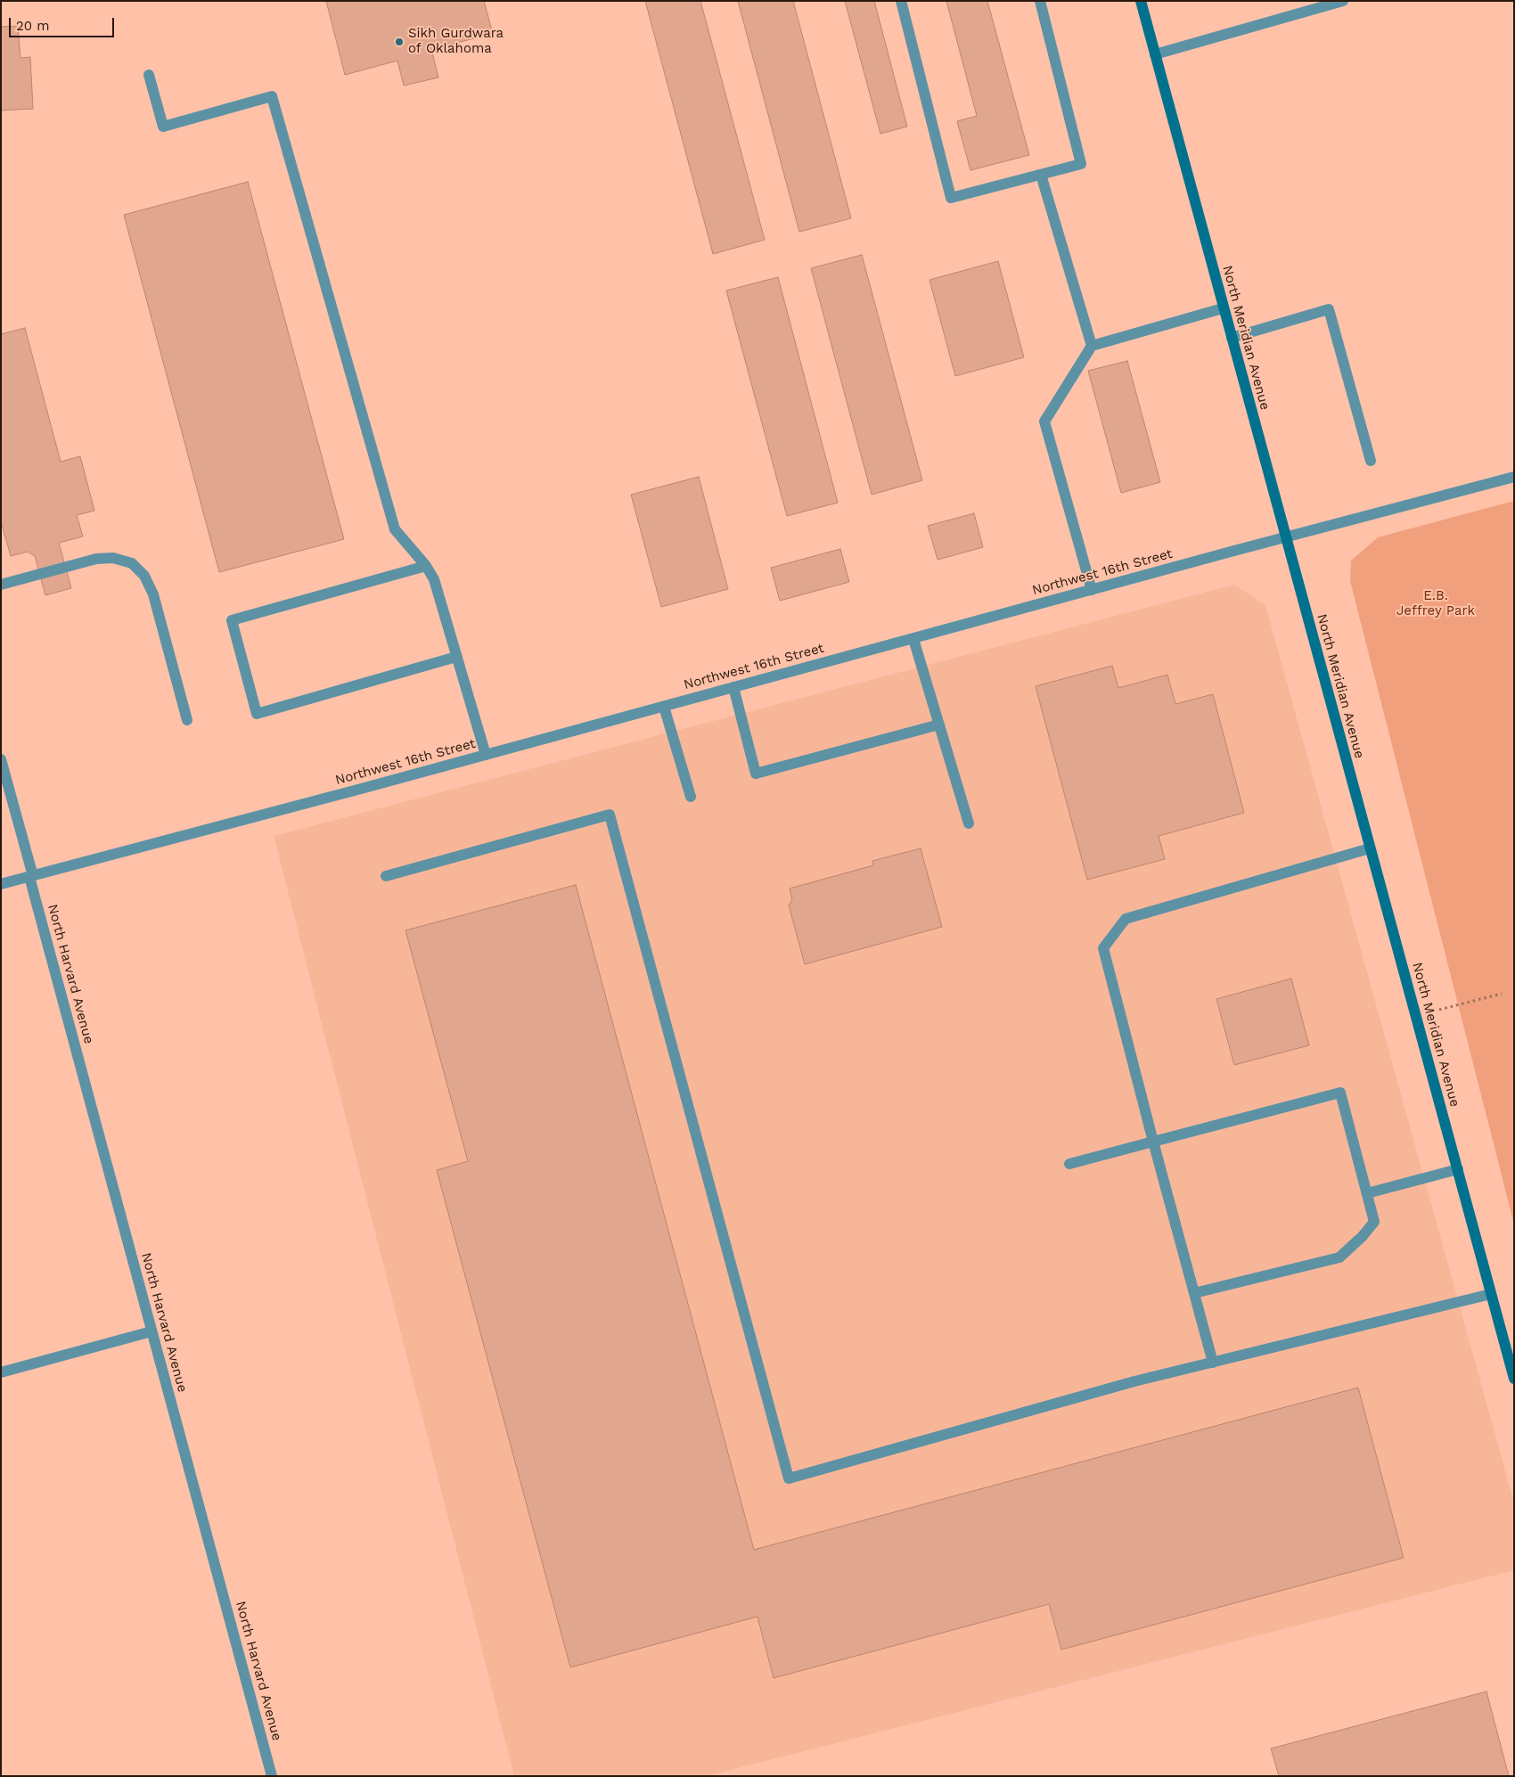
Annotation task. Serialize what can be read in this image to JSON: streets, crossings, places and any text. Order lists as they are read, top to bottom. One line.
{"streets":{"main road":["North Meridian Avenue"],"street":["Northwest 16th Street","North Harvard Avenue"]},"crossings":[["North Meridian Avenue","Northwest 16th Street"],["Northwest 16th Street","North Harvard Avenue"]],"parks":["E.B. Jeffrey Park"],"places":["Sikh Gurdwara of Oklahoma"],"scale_bar":"20 m"}
